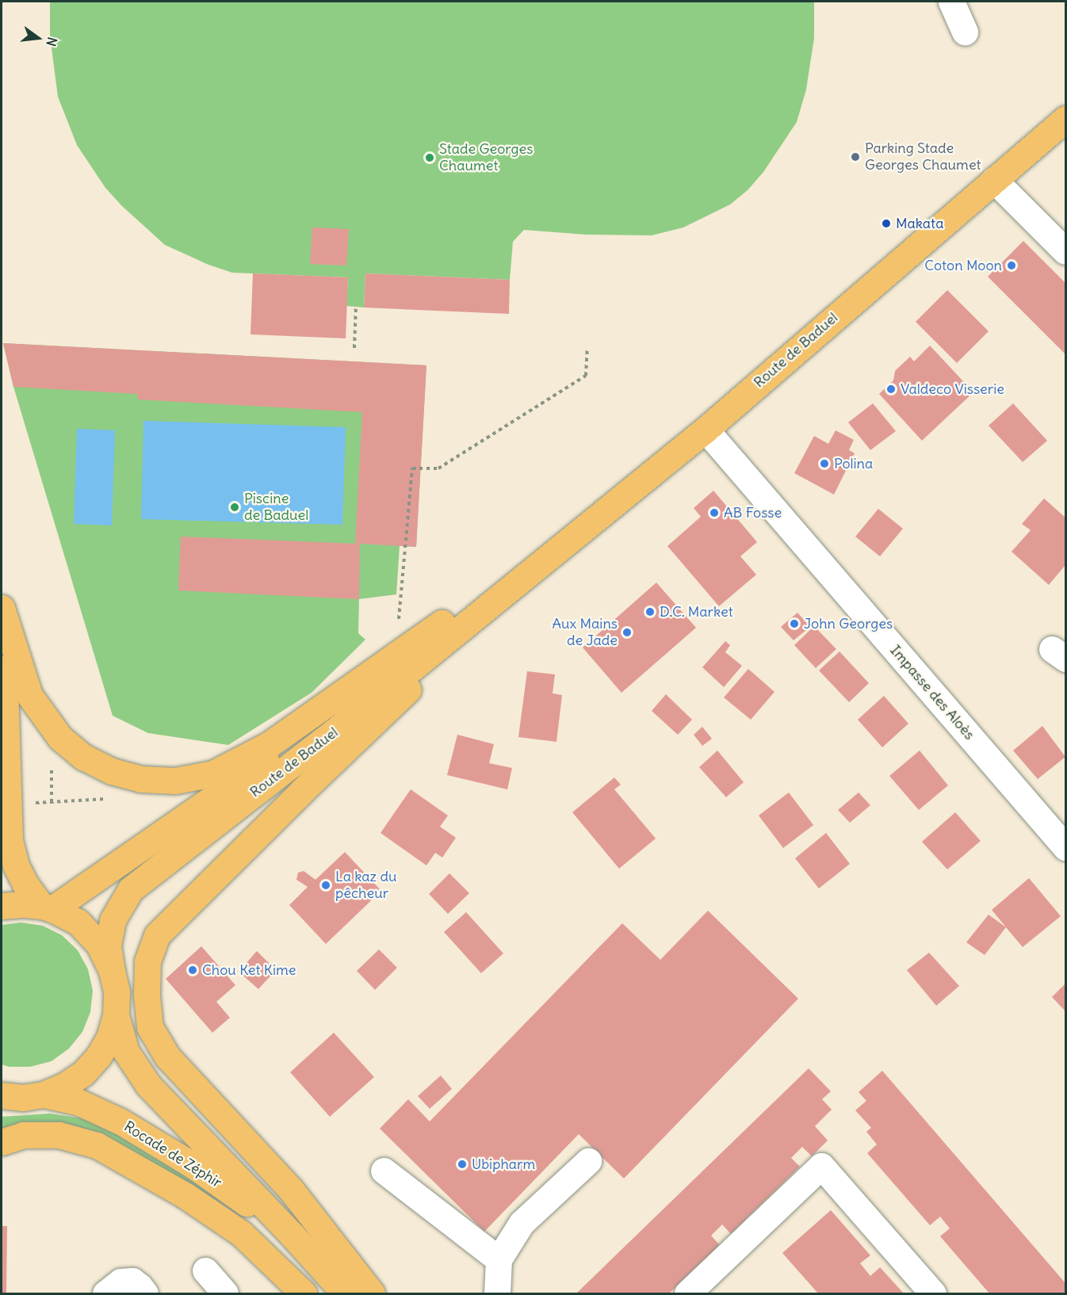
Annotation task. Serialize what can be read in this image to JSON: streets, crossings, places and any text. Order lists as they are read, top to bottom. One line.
{"streets":{"main road":["Route de Baduel","Rocade de Zéphir"],"street":["Impasse des Aloès"]},"crossings":[["Route de Baduel","Impasse des Aloès"]],"places":["Parking Stade Georges Chaumet","Stade Georges Chaumet","Makata","Coton Moon","Valdeco Visserie","Polina","Piscine de Baduel","AB Fosse","D.C. Market","John Georges","Aux Mains de Jade","La kaz du pêcheur","Chou Ket Kime","Ubipharm"],"north":"right"}
